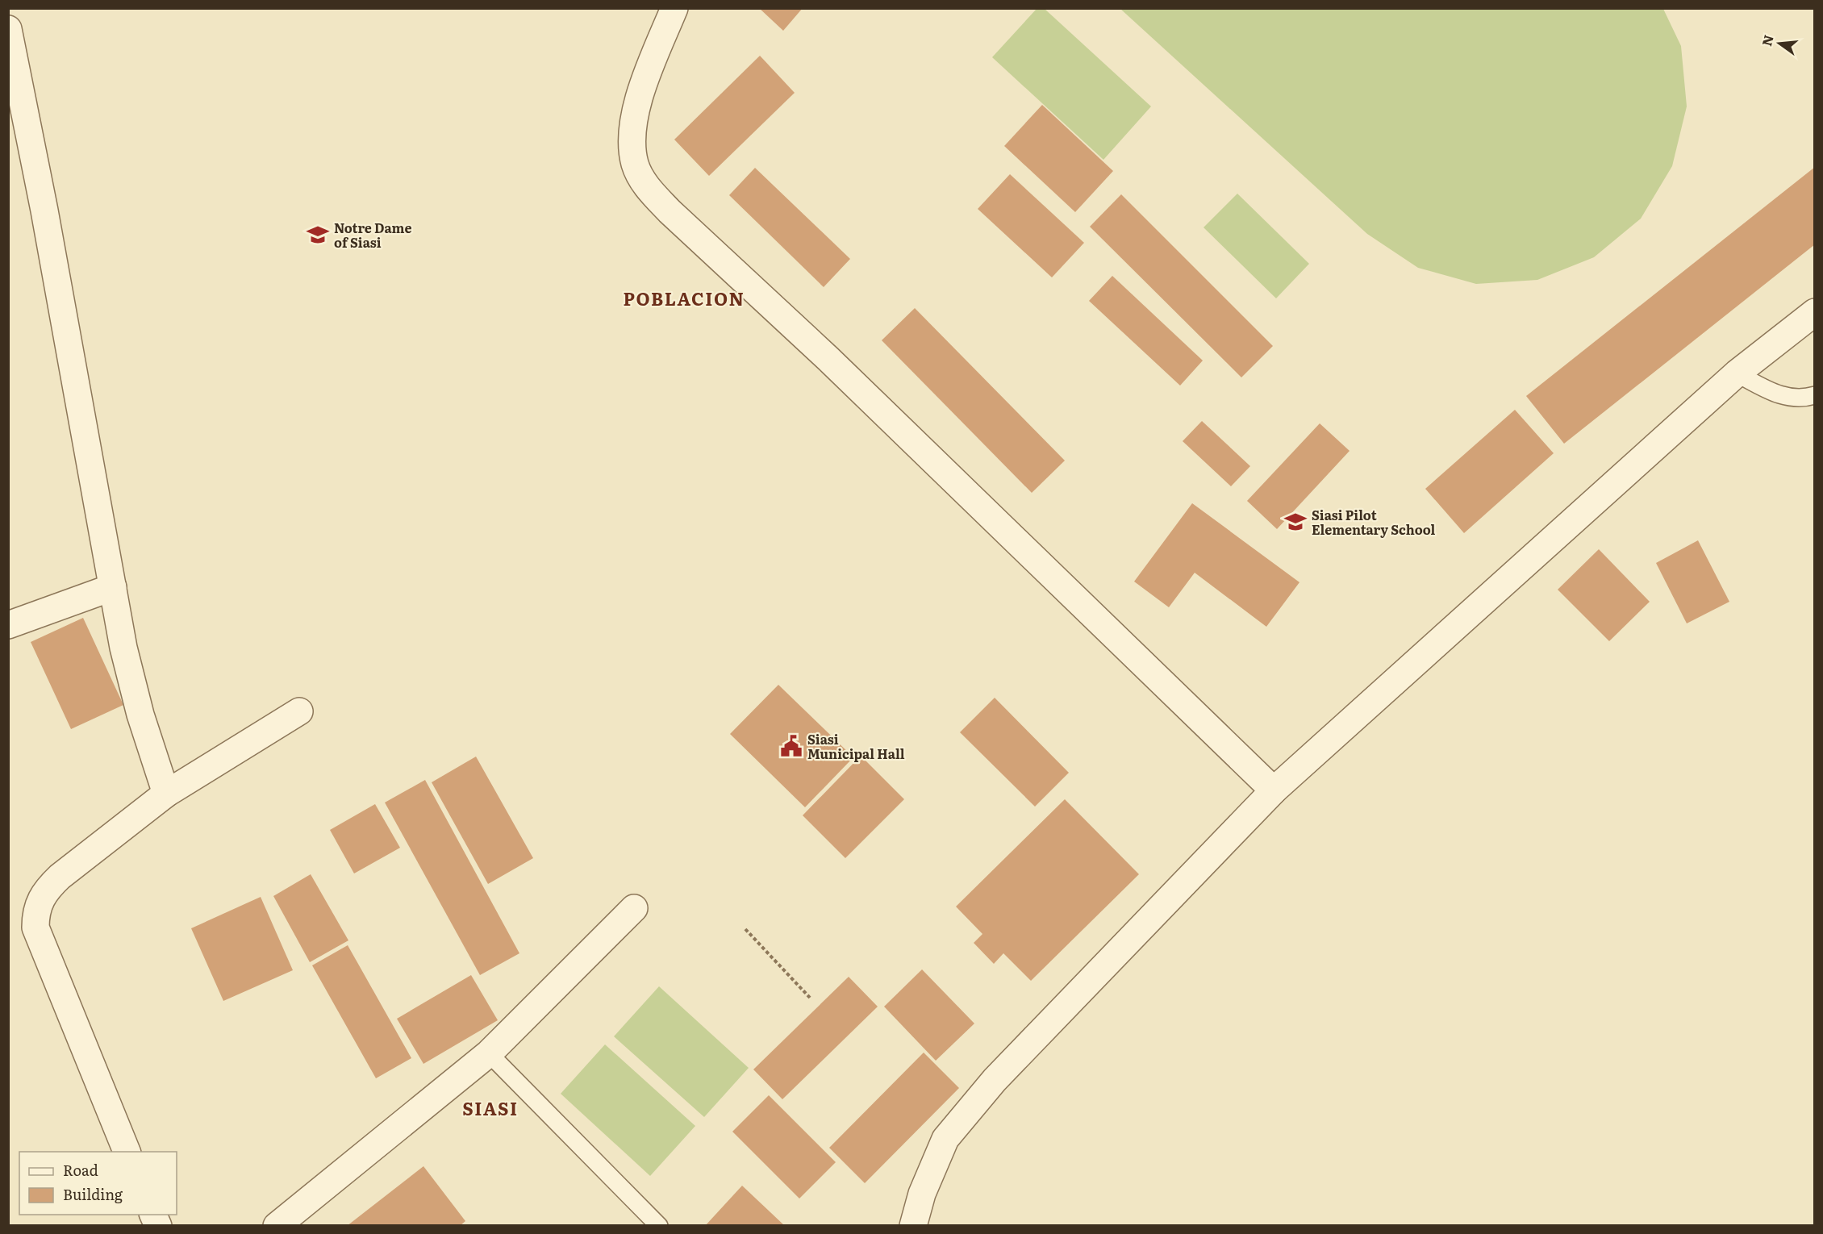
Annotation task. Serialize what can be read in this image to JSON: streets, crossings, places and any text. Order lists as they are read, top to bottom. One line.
{"districts":["POBLACION","SIASI"],"places":{"school or university":["Notre Dame of Siasi","Siasi Pilot Elementary School"],"public building":["Siasi Municipal Hall"]},"legend":["Road","Building"],"north":"left"}
